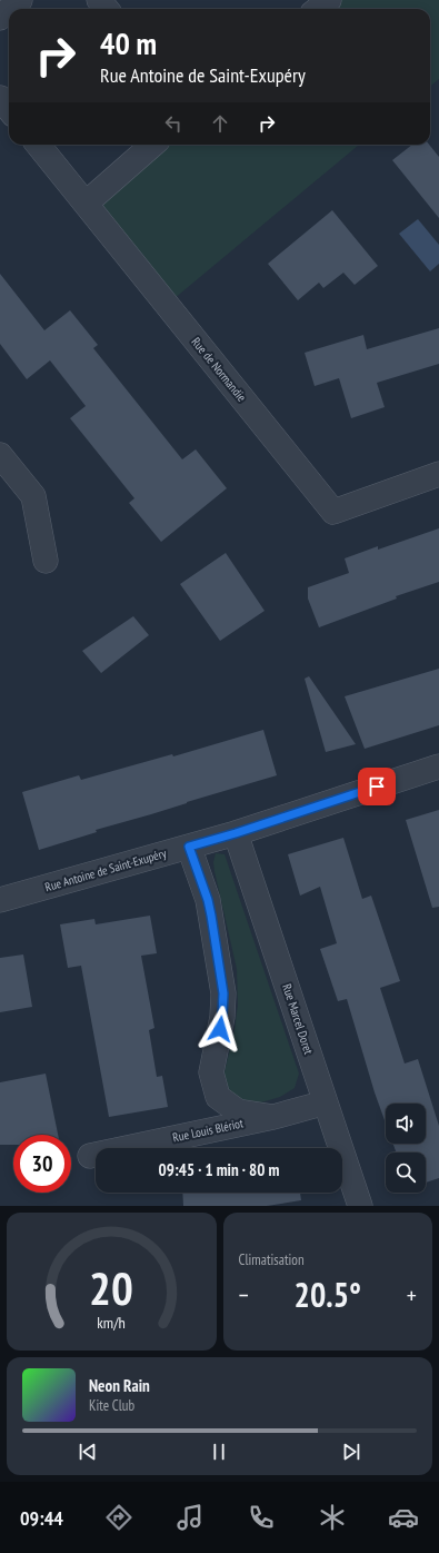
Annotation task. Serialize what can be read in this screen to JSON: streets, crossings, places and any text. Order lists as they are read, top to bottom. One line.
{"streets":{"street":["Rue de Normandie","Rue Antoine de Saint-Exupéry","Rue Marcel Doret","Rue Louis Blériot"]},"crossings":[["Rue Antoine de Saint-Exupéry","Rue Marcel Doret"],["Rue Antoine de Saint-Exupéry","Rue Louis Blériot"],["Rue Marcel Doret","Rue Louis Blériot"]],"page":{"turn":["40 m","Rue Antoine de Saint-Exupéry"],"limit":"30","trip":"09:45 · 1 min · 80 m","tile":"Climatisation","heat":["−","20.5°","+"],"song":["Neon Rain","Kite Club"],"tabs":"09:44","gauge":["20","km/h"]}}
